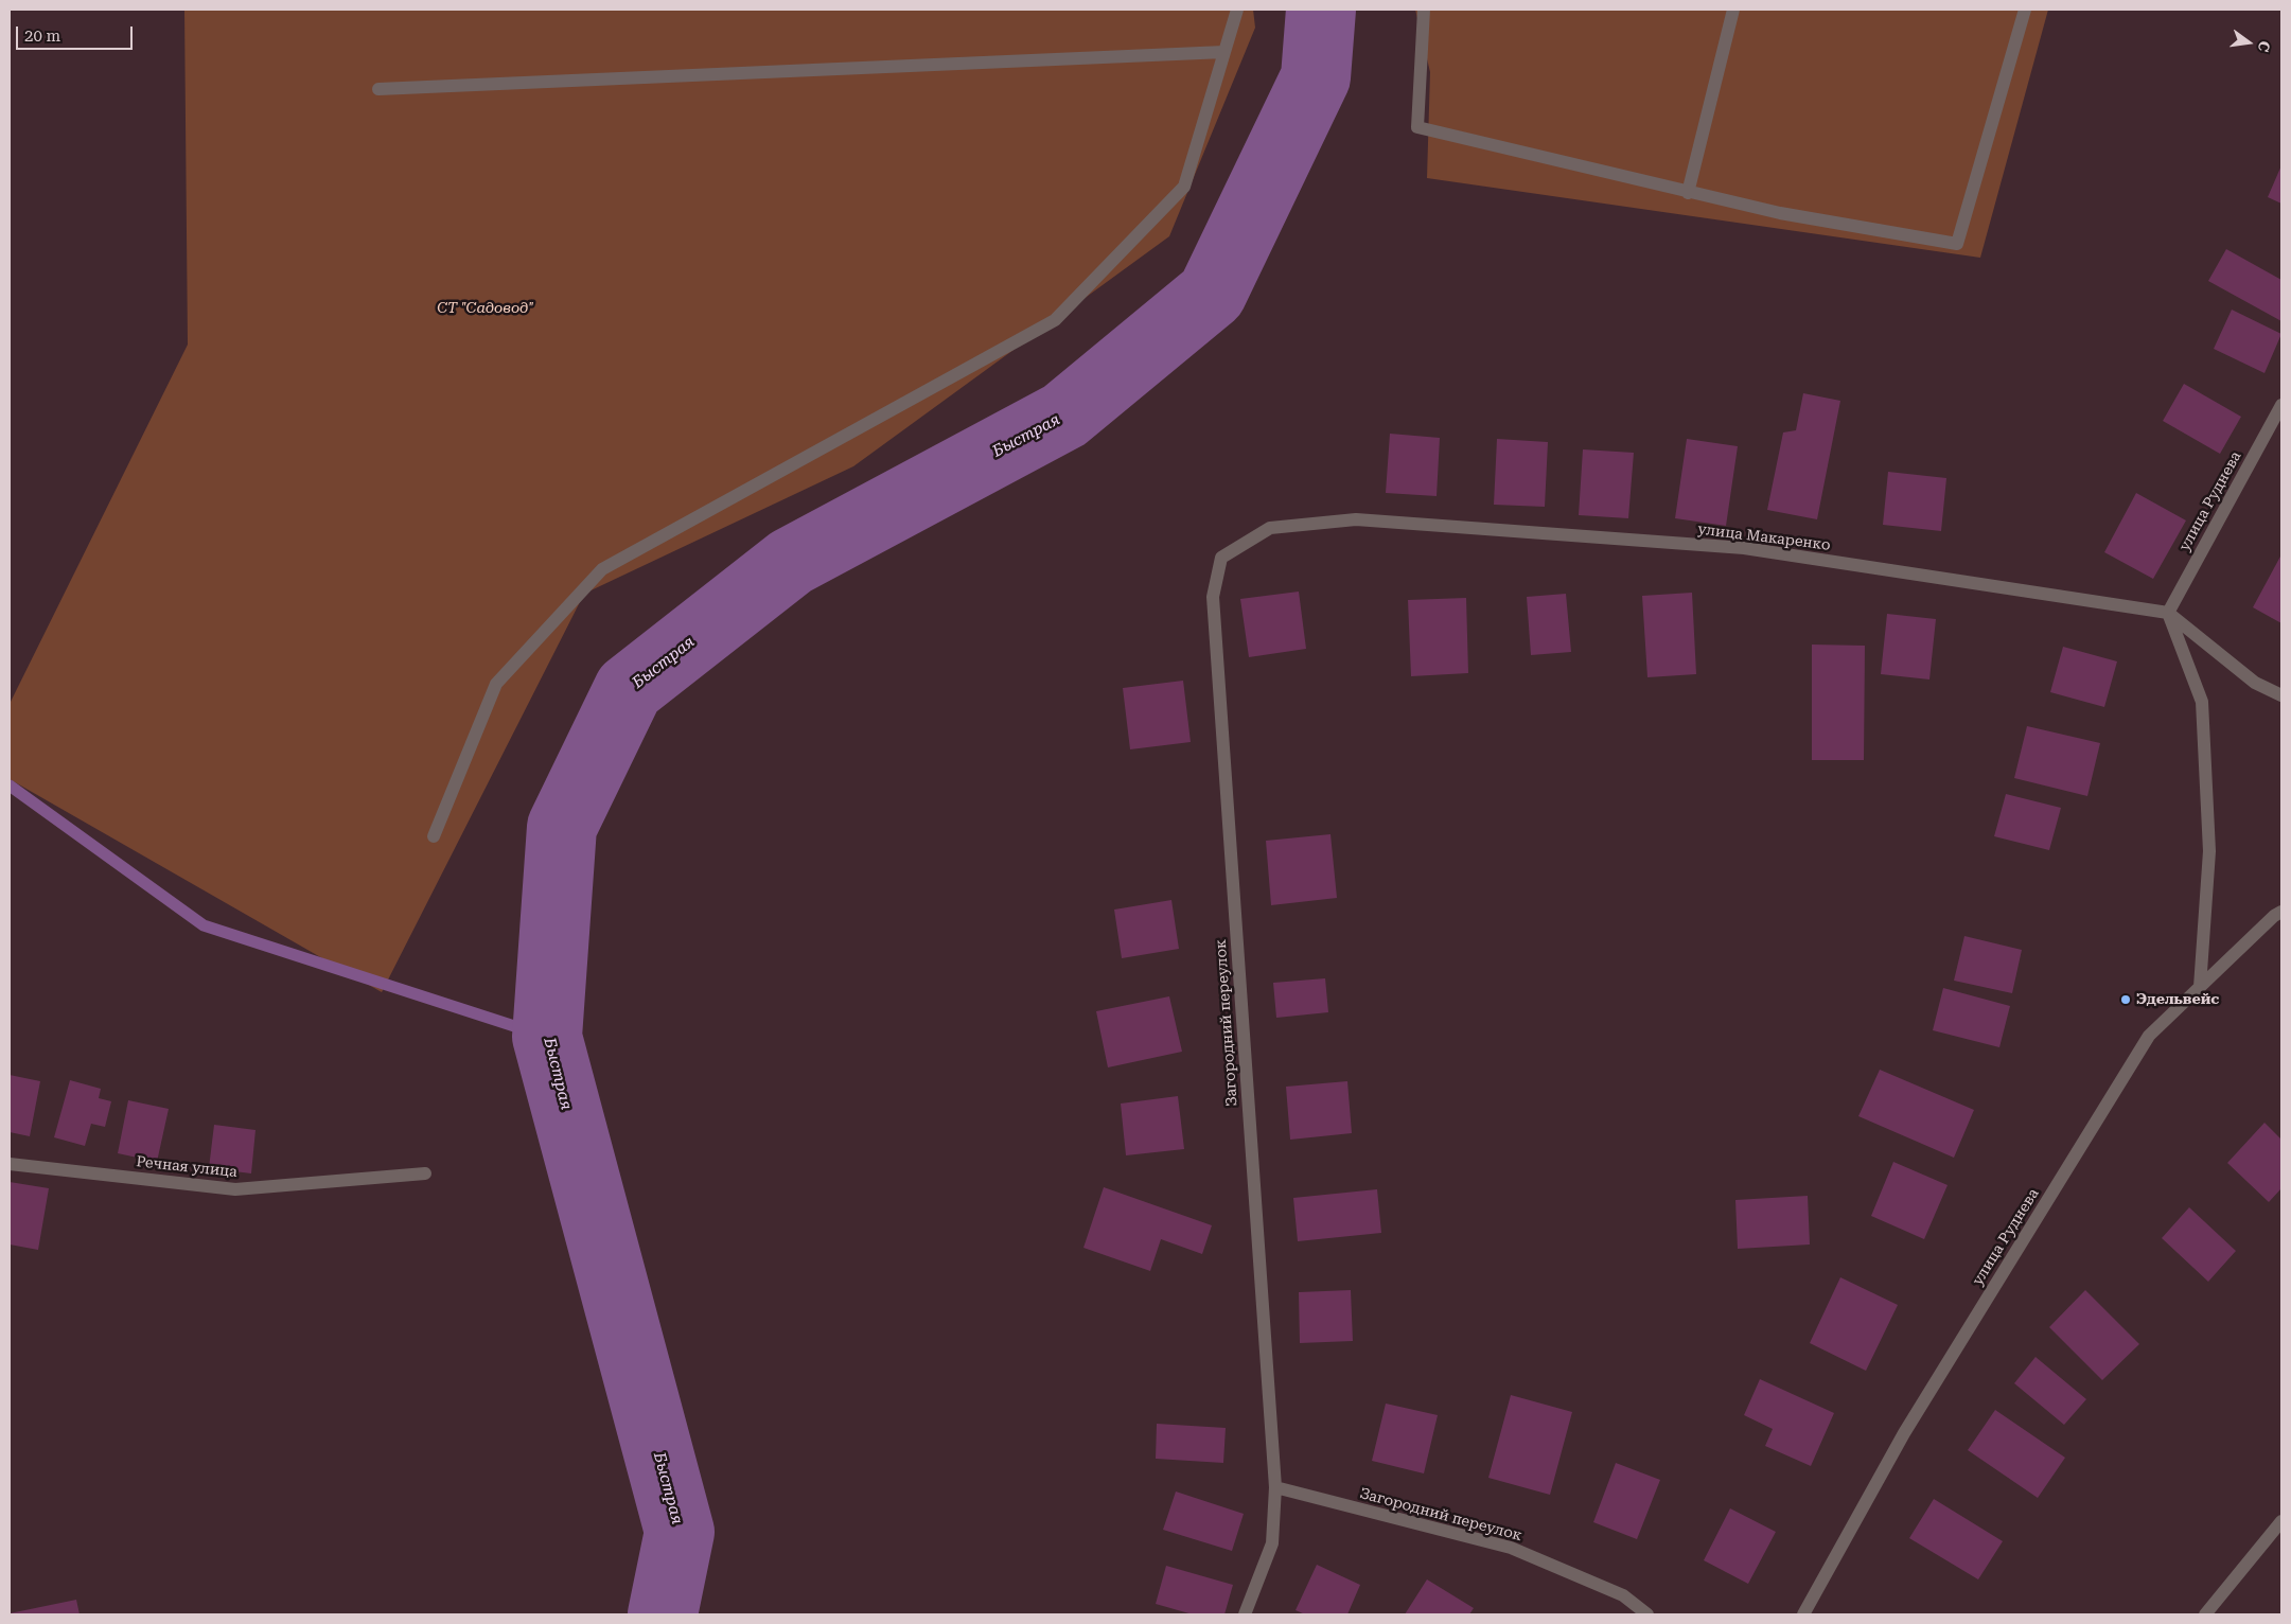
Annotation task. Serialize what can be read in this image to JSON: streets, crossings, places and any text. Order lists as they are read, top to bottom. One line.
{"streets":{"street":["улица Руднева","улица Макаренко","Загородний переулок","Речная улица"]},"crossings":[["улица Руднева","улица Макаренко"],["улица Макаренко","Загородний переулок"]],"water":["Быстрая"],"parks":["СТ \"Садовод\""],"places":["Эдельвейс"],"scale_bar":"20 m","north":"right"}
